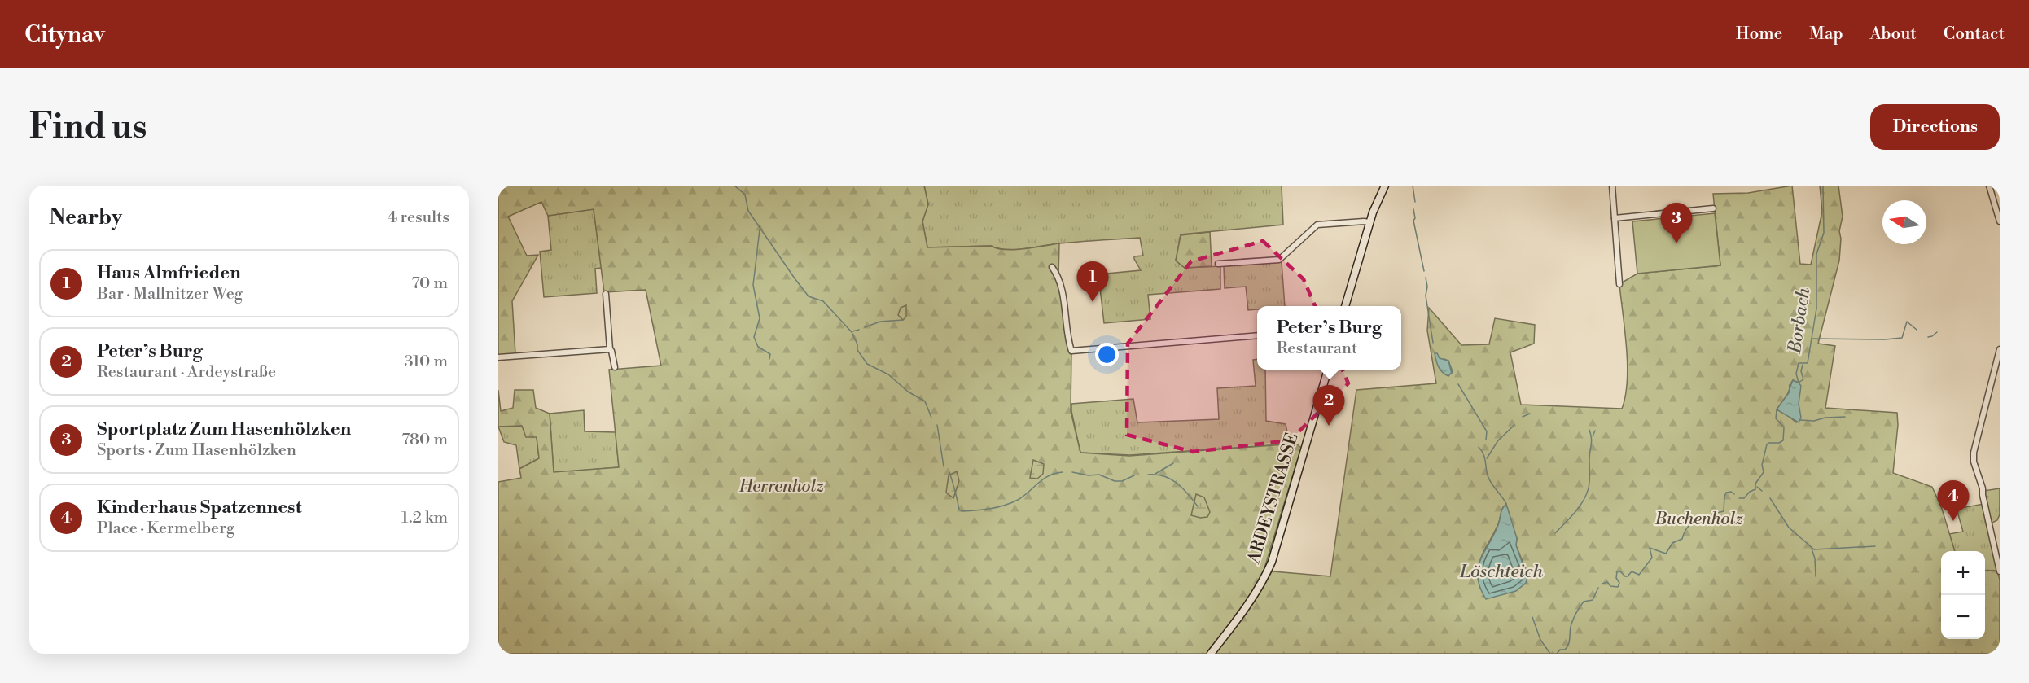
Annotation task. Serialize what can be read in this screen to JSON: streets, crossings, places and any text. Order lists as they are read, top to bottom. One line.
{"streets":{"main road":["ARDEYSTRASSE"]},"water":["Borbach","Löschteich"],"parks":["Herrenholz","Buchenholz"],"north":"left","page":{"header":"Citynav","nav":["Home","Map","About","Contact"],"buttons":"Directions","title":"Find us","heading":["Nearby","4 results"],"pins":["3","1","2","4"],"list":[{"mark":"1","name":"Haus Almfrieden","note":"Bar · Mallnitzer Weg","value":"70 m"},{"mark":"2","name":"Peter’s Burg","note":"Restaurant · Ardeystraße","value":"310 m"},{"mark":"3","name":"Sportplatz Zum Hasenhölzken","note":"Sports · Zum Hasenhölzken","value":"780 m"},{"mark":"4","name":"Kinderhaus Spatzennest","note":"Place · Kermelberg","value":"1.2 km"}],"popup":["Peter’s Burg","Restaurant"],"map_buttons":["+","−"]}}
